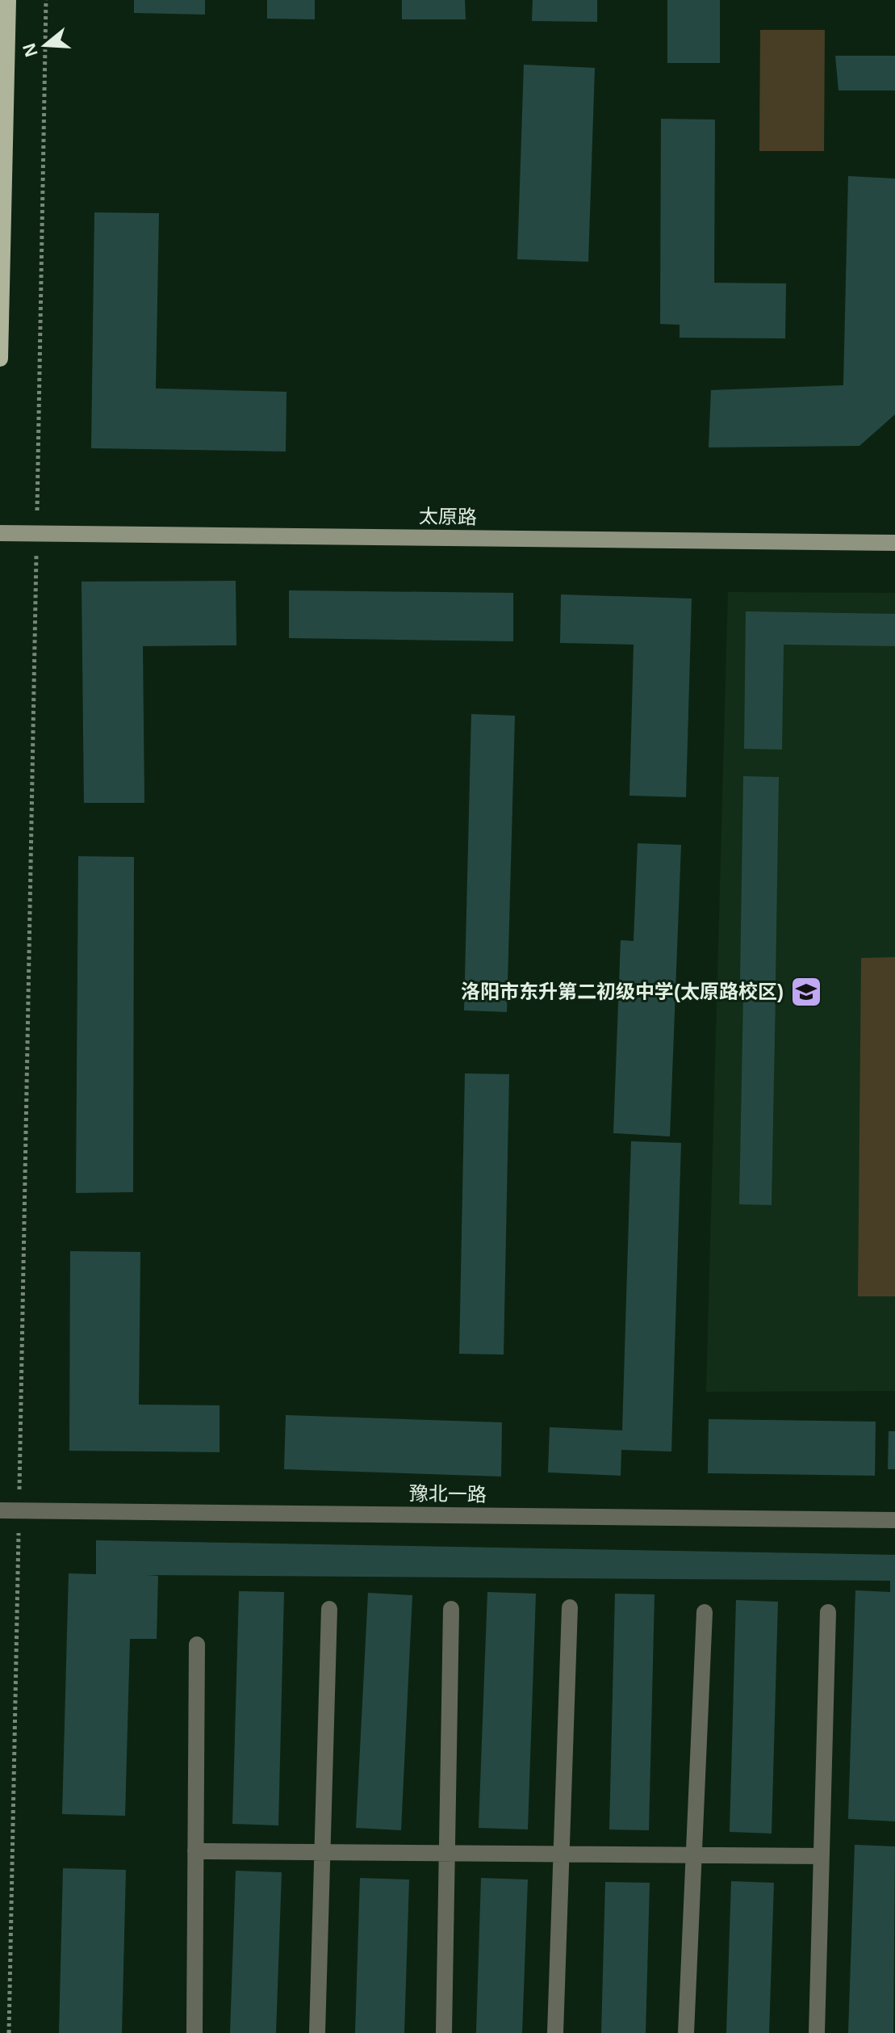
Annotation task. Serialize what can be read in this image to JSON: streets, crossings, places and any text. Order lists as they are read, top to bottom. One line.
{"streets":{"main road":["太原路"],"street":["豫北一路"]},"places":{"school or university":["洛阳市东升第二初级中学(太原路校区)"]},"north":"left"}
